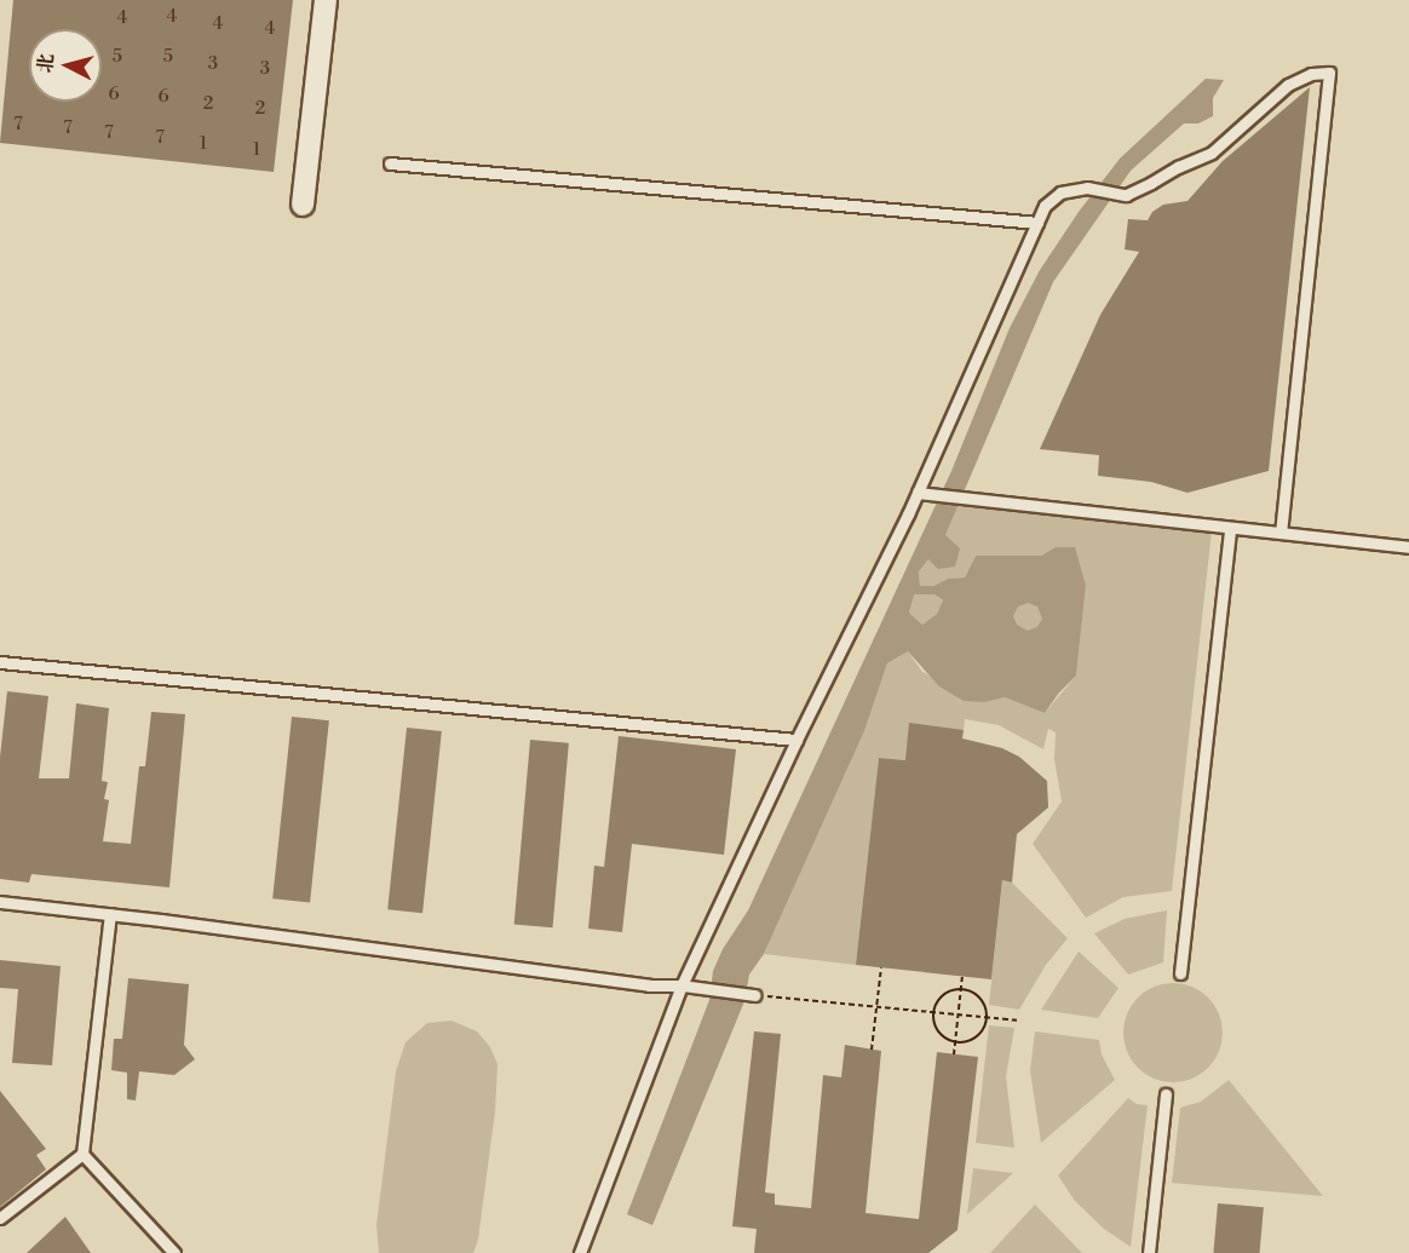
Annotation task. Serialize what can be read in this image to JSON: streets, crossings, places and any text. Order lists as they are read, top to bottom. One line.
{"house_numbers":["4","4","4","4","5","5","3","3","6","6","2","2","7","7","7","7","1","1"],"north":"left"}
